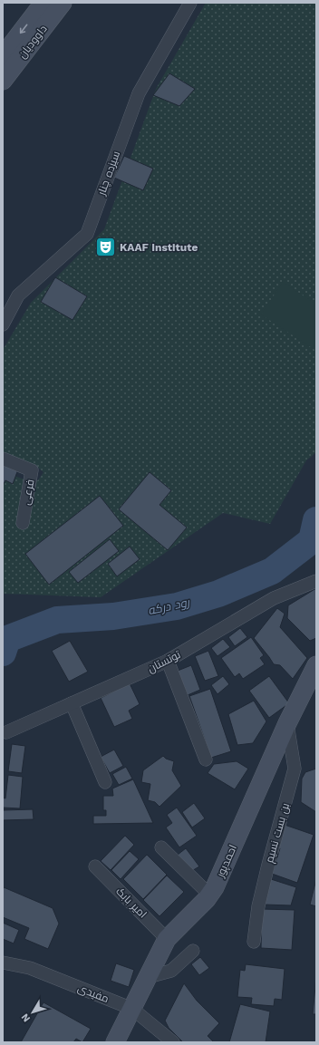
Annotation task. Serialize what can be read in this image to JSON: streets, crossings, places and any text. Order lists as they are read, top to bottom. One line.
{"streets":{"street":["داوودیان","سیزده چنار","فرعی","توتستان","بن بست نسیم","احمدپور","امیر بابک","مفیدی"]},"crossings":[["بن بست نسیم","احمدپور"],["احمدپور","امیر بابک"],["احمدپور","مفیدی"]],"water":["رود درکه"],"places":{"theatre":["KAAF Institute"]},"north":"bottom left"}
